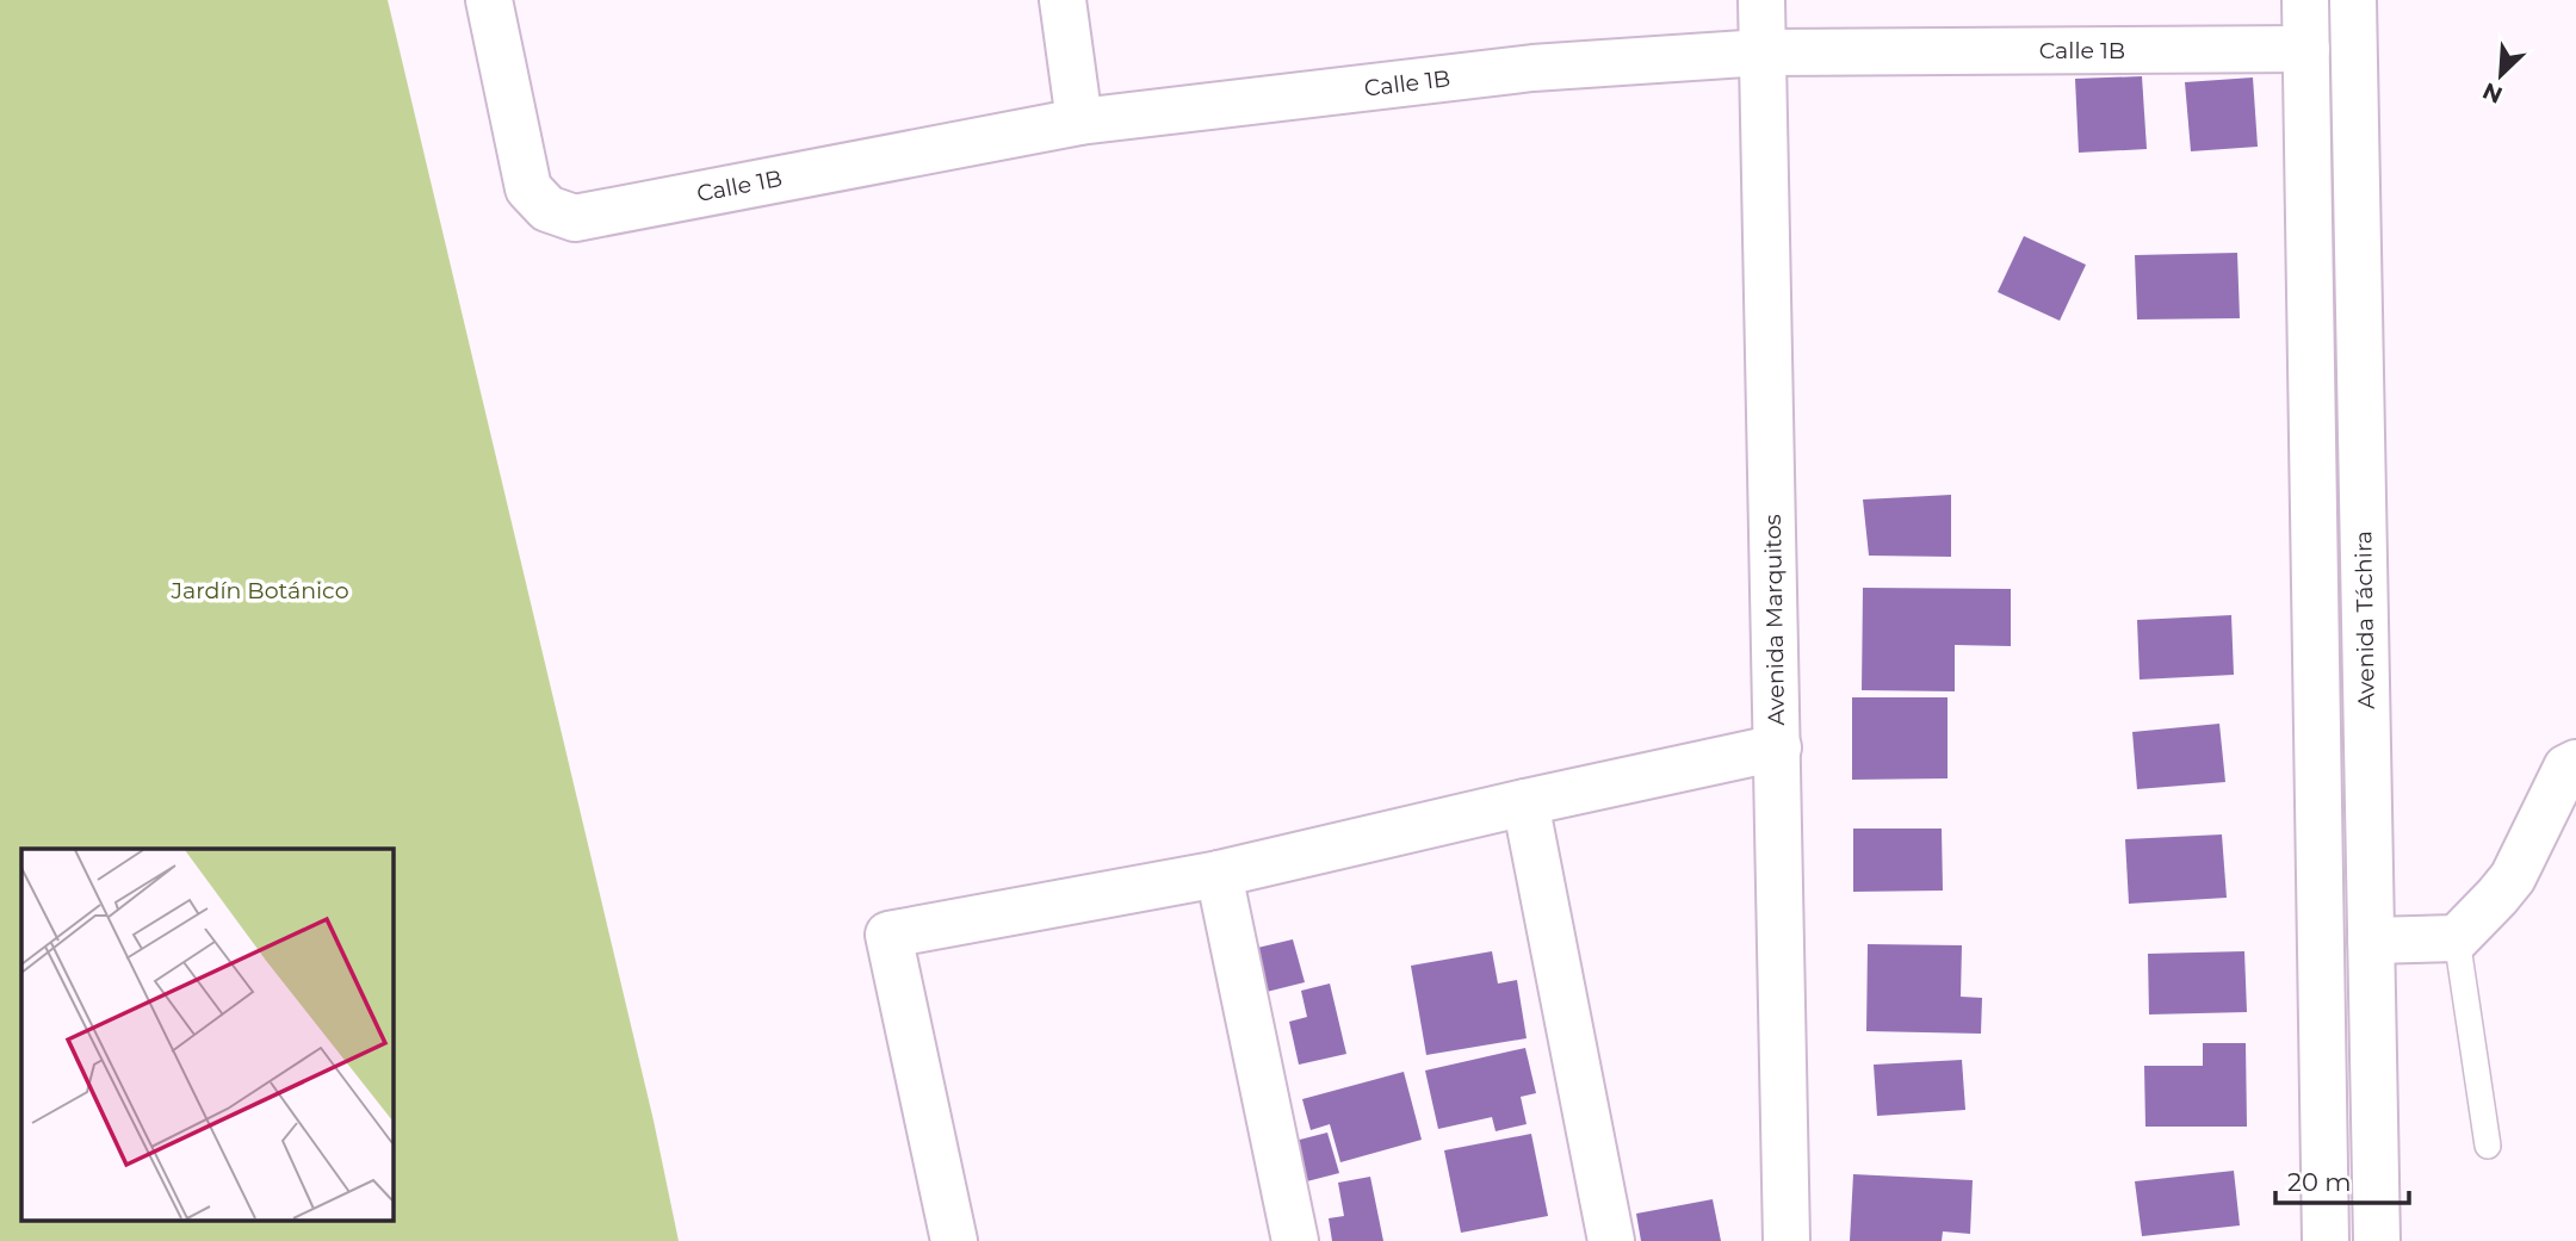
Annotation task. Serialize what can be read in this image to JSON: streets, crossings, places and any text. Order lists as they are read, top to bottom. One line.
{"streets":{"street":["Calle 1B","Avenida Marquitos","Avenida Táchira"]},"crossings":[["Calle 1B","Avenida Marquitos"]],"parks":["Jardín Botánico"],"scale_bar":"20 m","north":"bottom left"}
